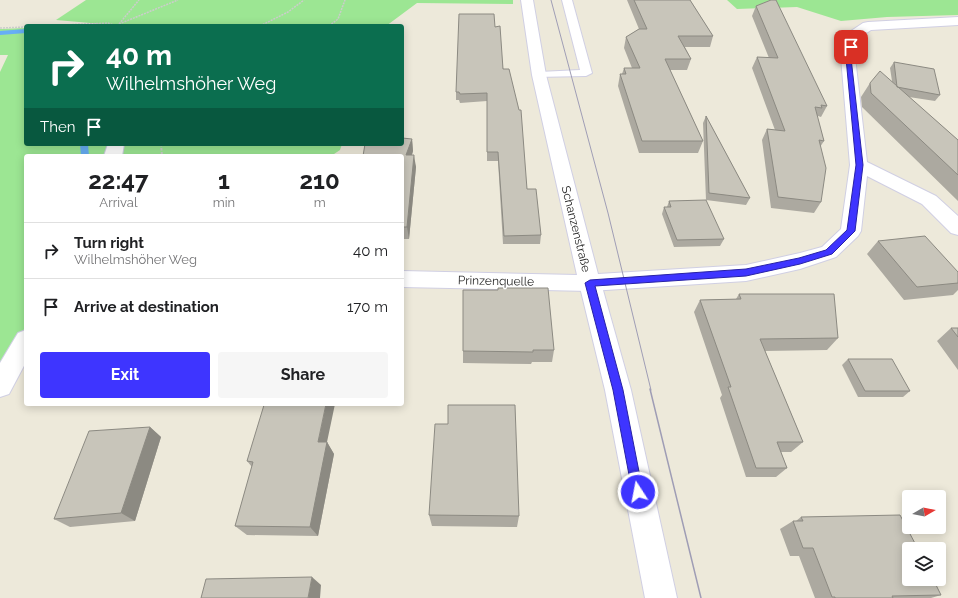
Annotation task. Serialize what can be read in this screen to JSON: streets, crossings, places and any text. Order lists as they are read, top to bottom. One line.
{"streets":{"street":["Schanzenstraße","Prinzenquelle"]},"crossings":[["Schanzenstraße","Prinzenquelle"]],"north":"right","page":{"turn":["40 m","Wilhelmshöher Weg"],"then":"Then","eta":["22:47","Arrival","1","min","210","m"],"list":[{"name":"Turn right","note":"Wilhelmshöher Weg","value":"40 m"},{"name":"Arrive at destination","value":"170 m"}],"buttons":["Exit","Share"]}}
